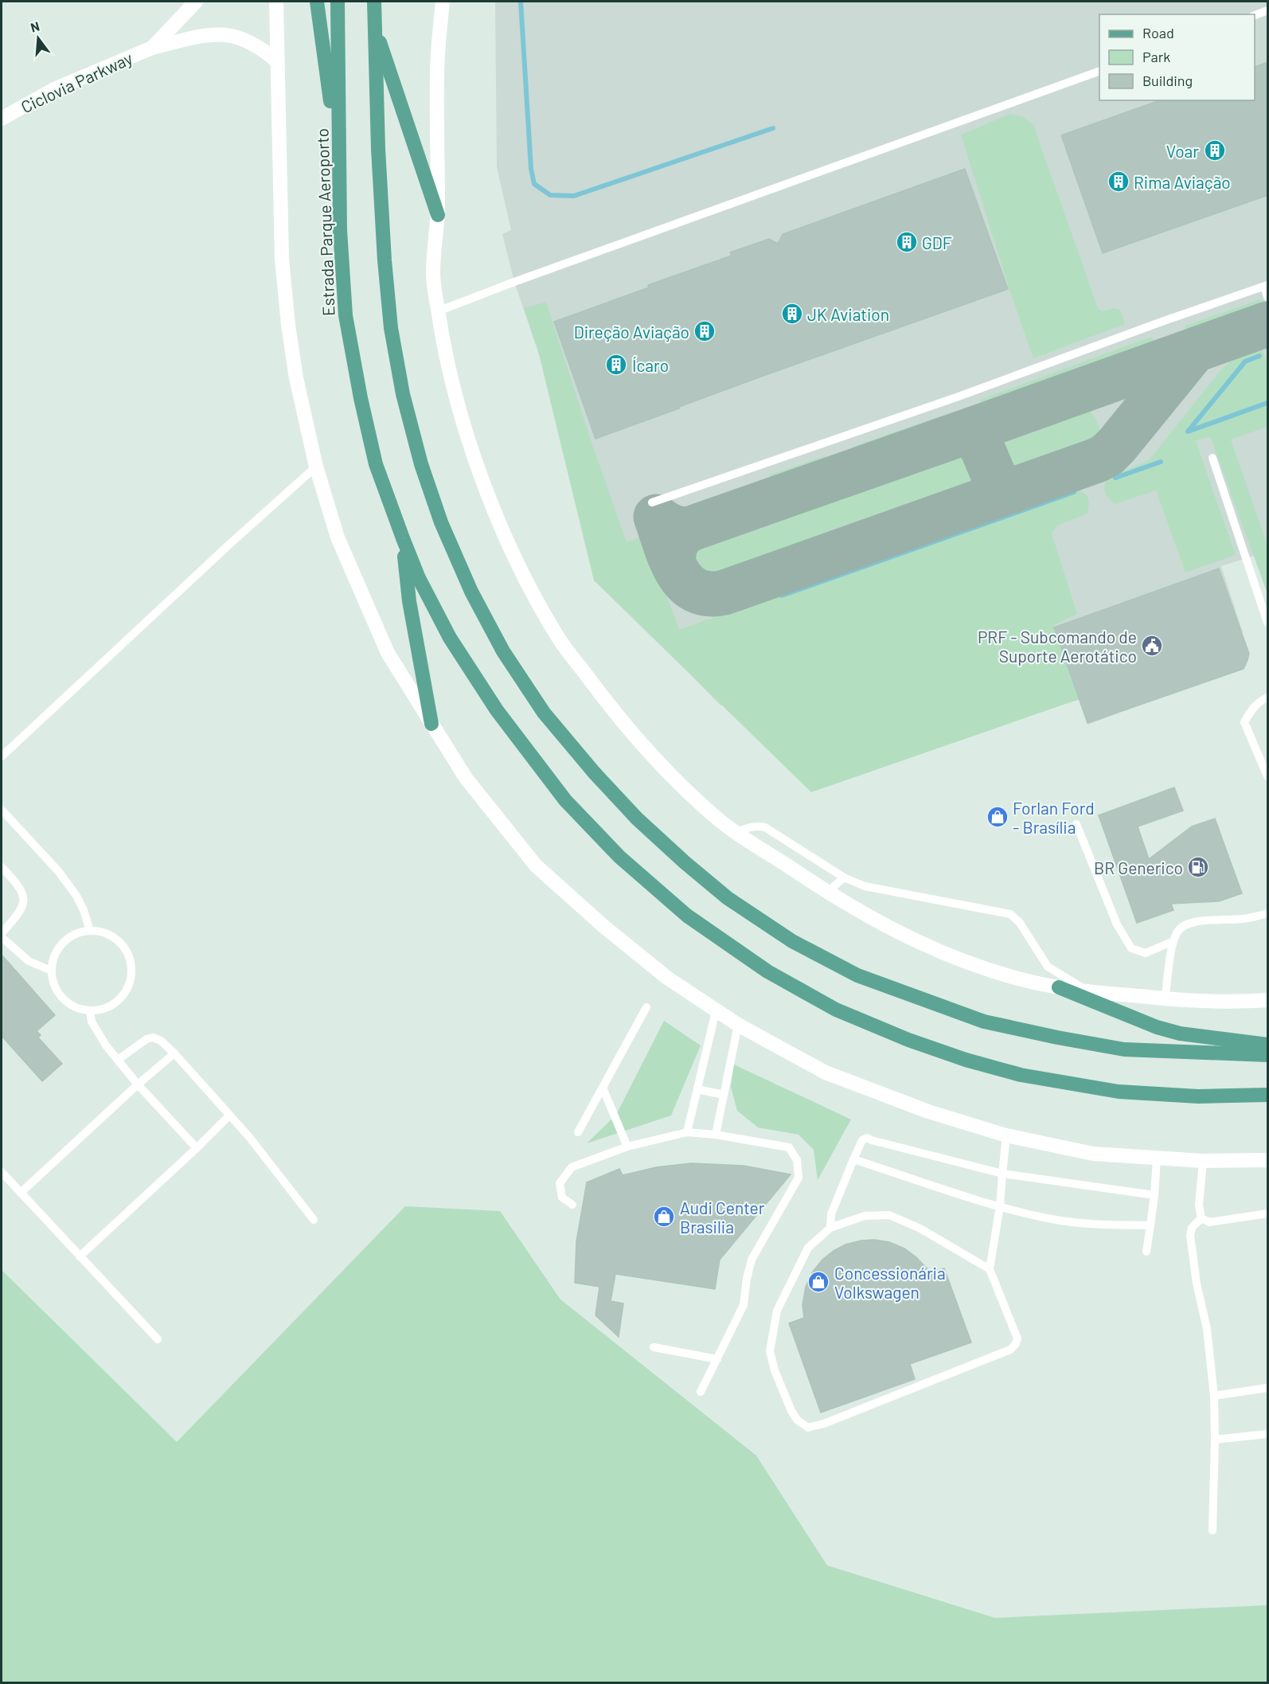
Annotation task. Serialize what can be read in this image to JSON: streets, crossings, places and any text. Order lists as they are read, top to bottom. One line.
{"streets":{"main road":["Estrada Parque Aeroporto"],"street":["Ciclovia Parkway"]},"places":{"building":["Voar","Rima Aviação","GDF","JK Aviation","Direção Aviação","Ícaro"],"public building":["PRF - Subcomando de Suporte Aerotático"],"shop":["Forlan Ford - Brasília","Audi Center Brasilia","Concessionária Volkswagen"],"fuel station":["BR Generico"]},"legend":["Road","Park","Building"],"north":"top"}
